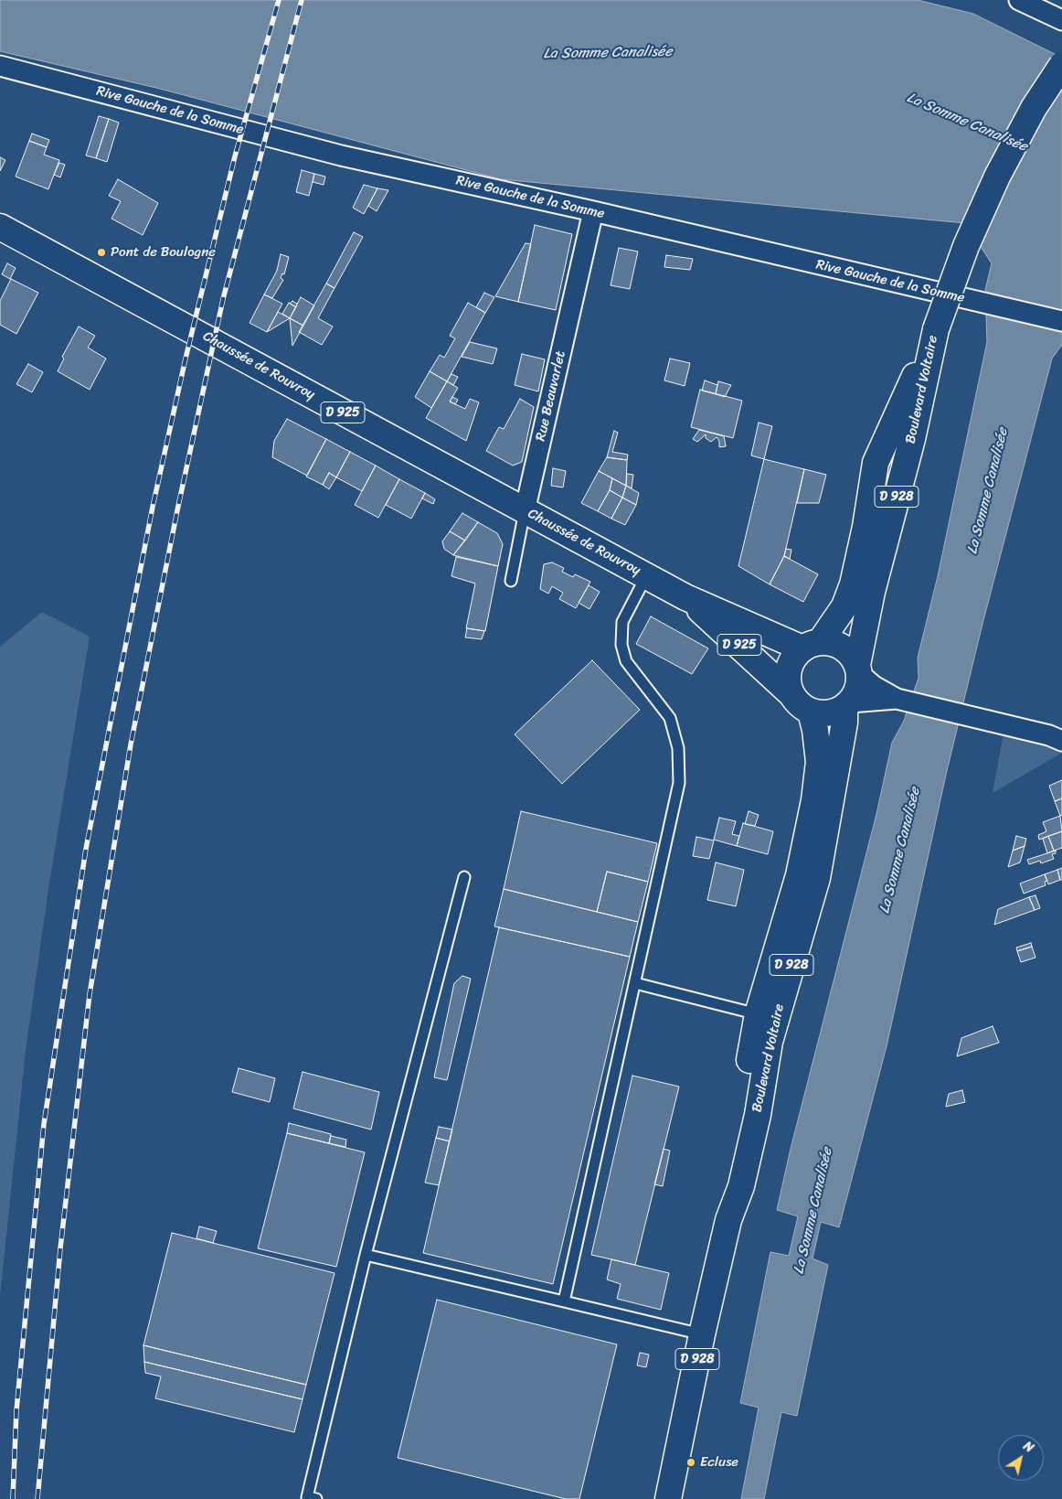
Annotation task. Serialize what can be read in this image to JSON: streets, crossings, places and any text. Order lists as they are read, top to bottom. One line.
{"streets":{"main road":["Chaussée de Rouvroy","Boulevard Voltaire","D 925","D 928"],"street":["Rive Gauche de la Somme","Rue Beauvarlet"]},"crossings":[["Rive Gauche de la Somme","Rue Beauvarlet"],["Chaussée de Rouvroy","Boulevard Voltaire"],["Chaussée de Rouvroy","Rue Beauvarlet"],["Boulevard Voltaire","D 928"]],"water":["La Somme Canalisée"],"places":["Pont de Boulogne","Ecluse"],"north":"top right"}
